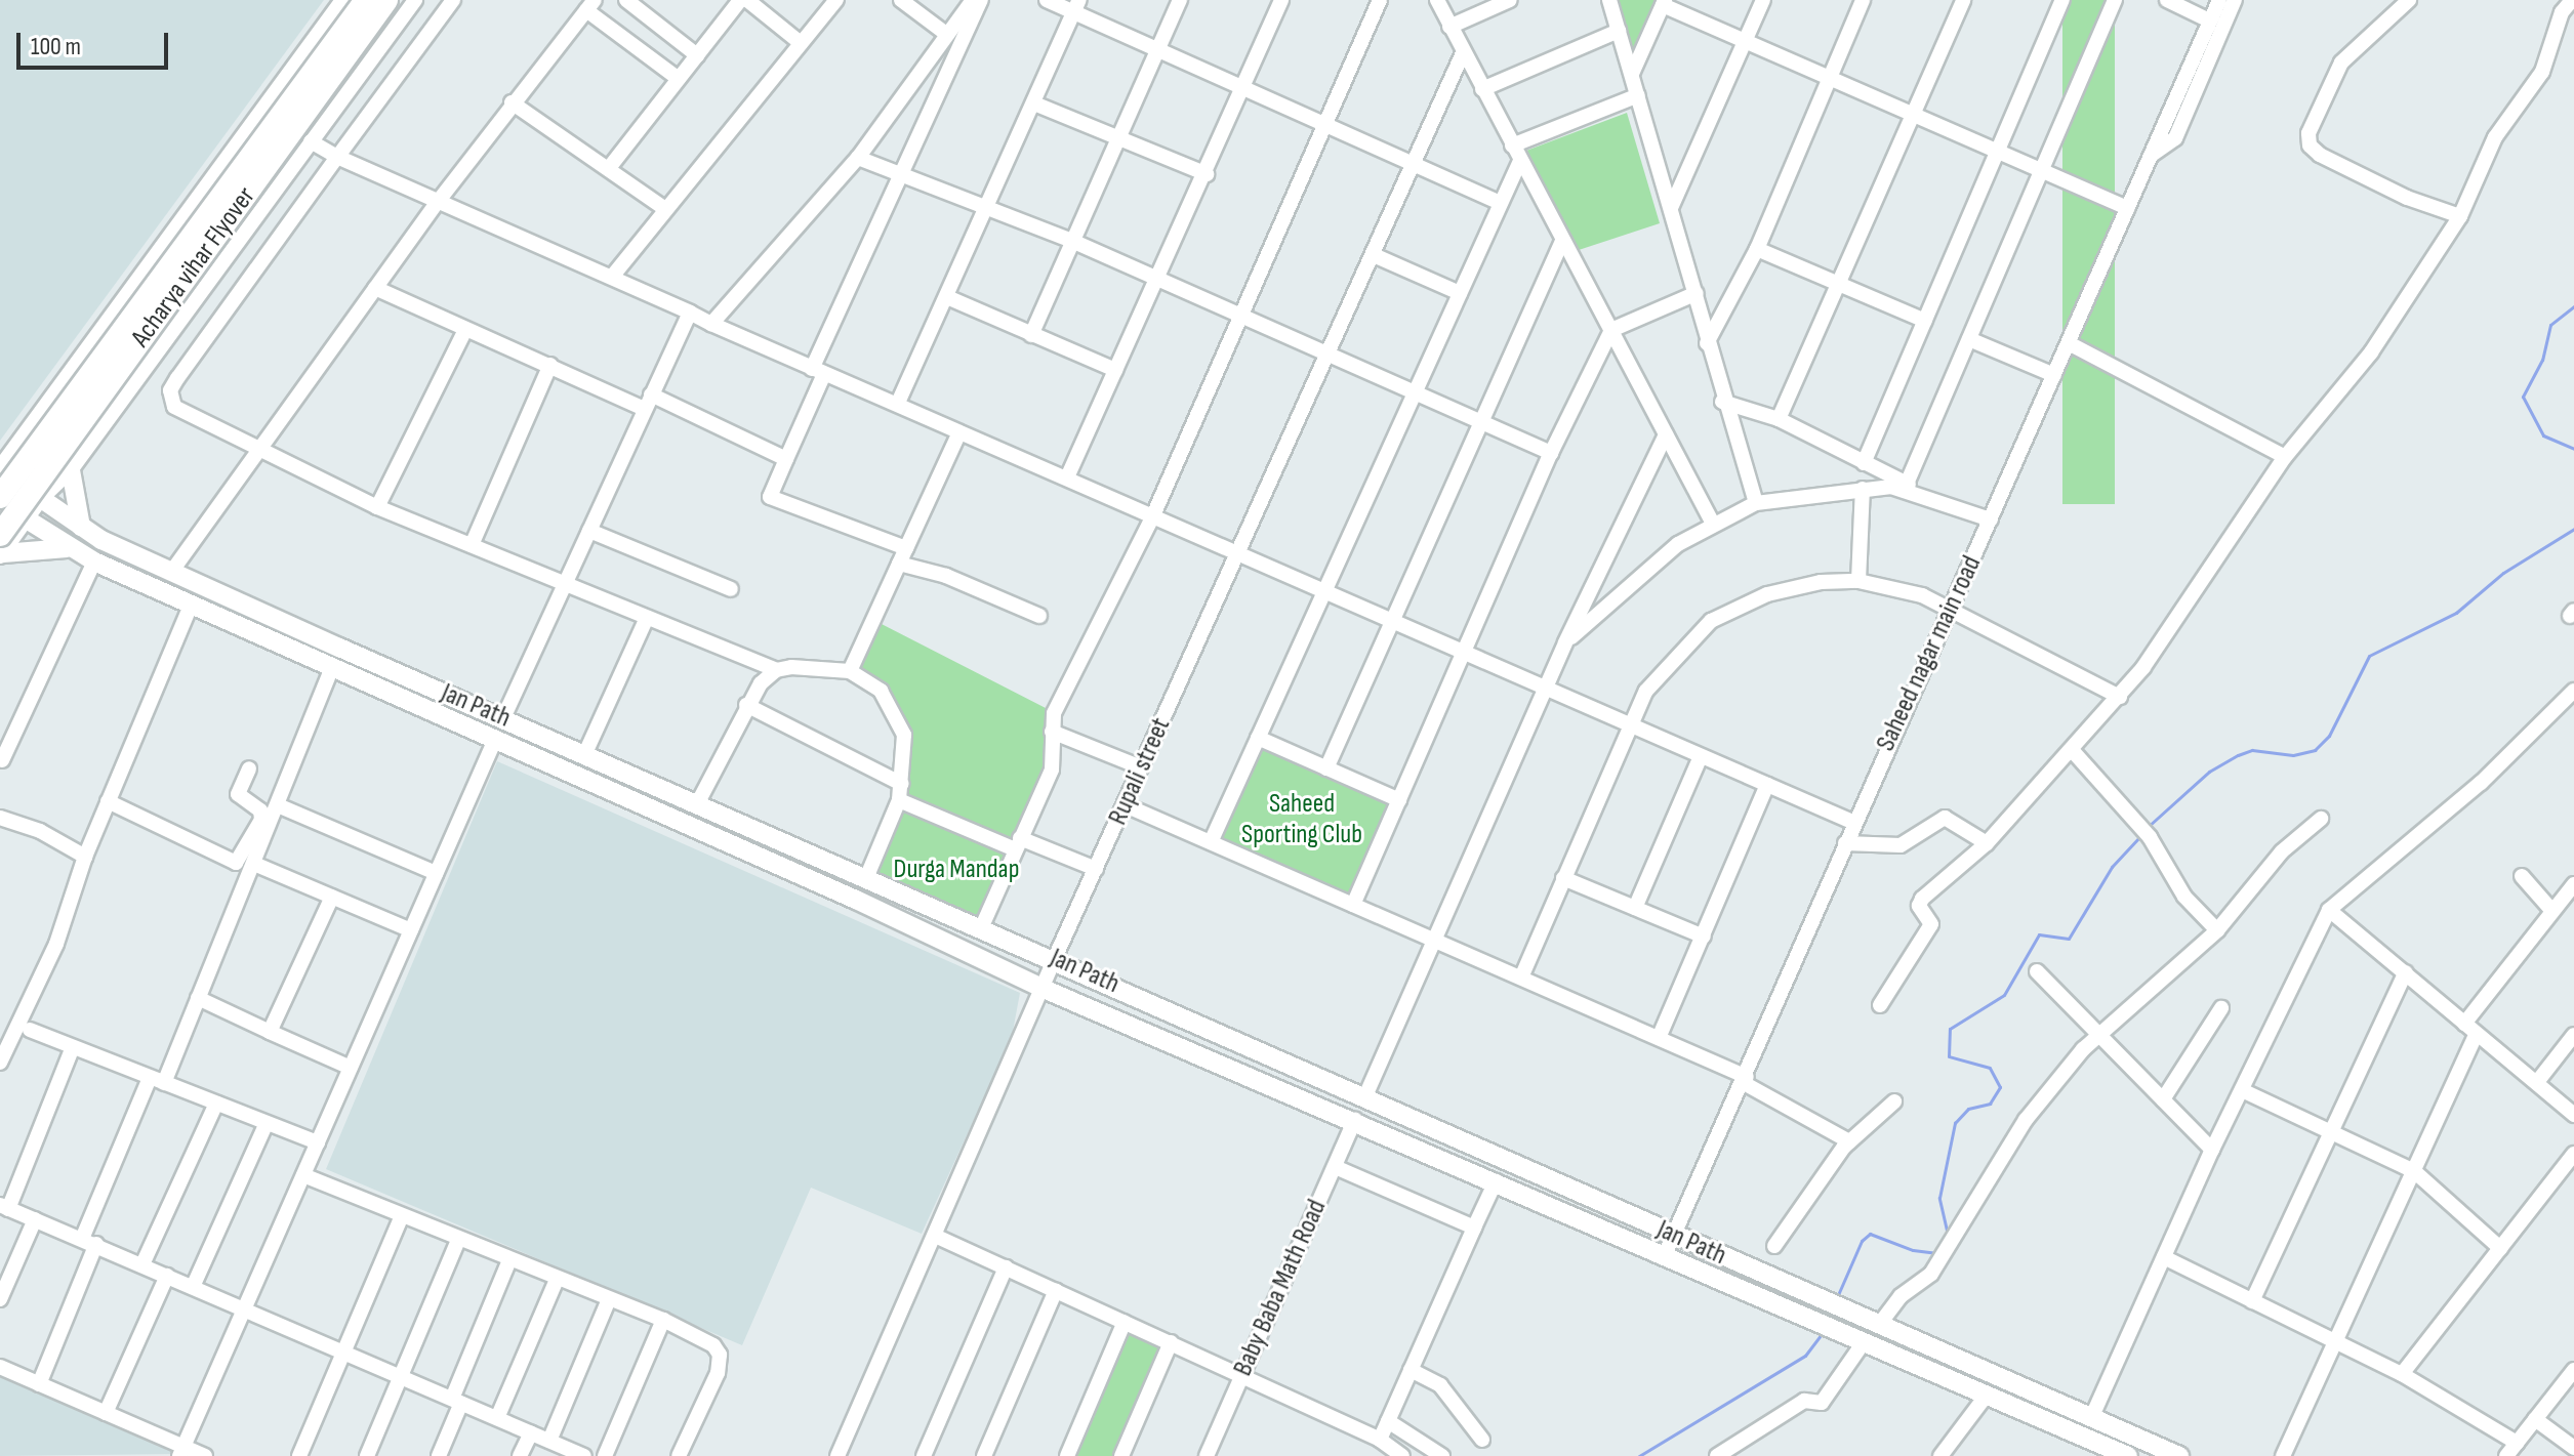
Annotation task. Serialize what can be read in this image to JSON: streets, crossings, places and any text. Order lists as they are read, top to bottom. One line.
{"streets":{"highway":["Acharya vihar Flyover"],"main road":["Jan Path"],"street":["Saheed nagar main road","Rupali street","Baby Baba Math Road"]},"crossings":[["Acharya vihar Flyover","Jan Path"],["Saheed nagar main road","Jan Path"],["Jan Path","Rupali street"],["Jan Path","Baby Baba Math Road"]],"parks":["Saheed Sporting Club","Durga Mandap"],"scale_bar":"100 m"}
